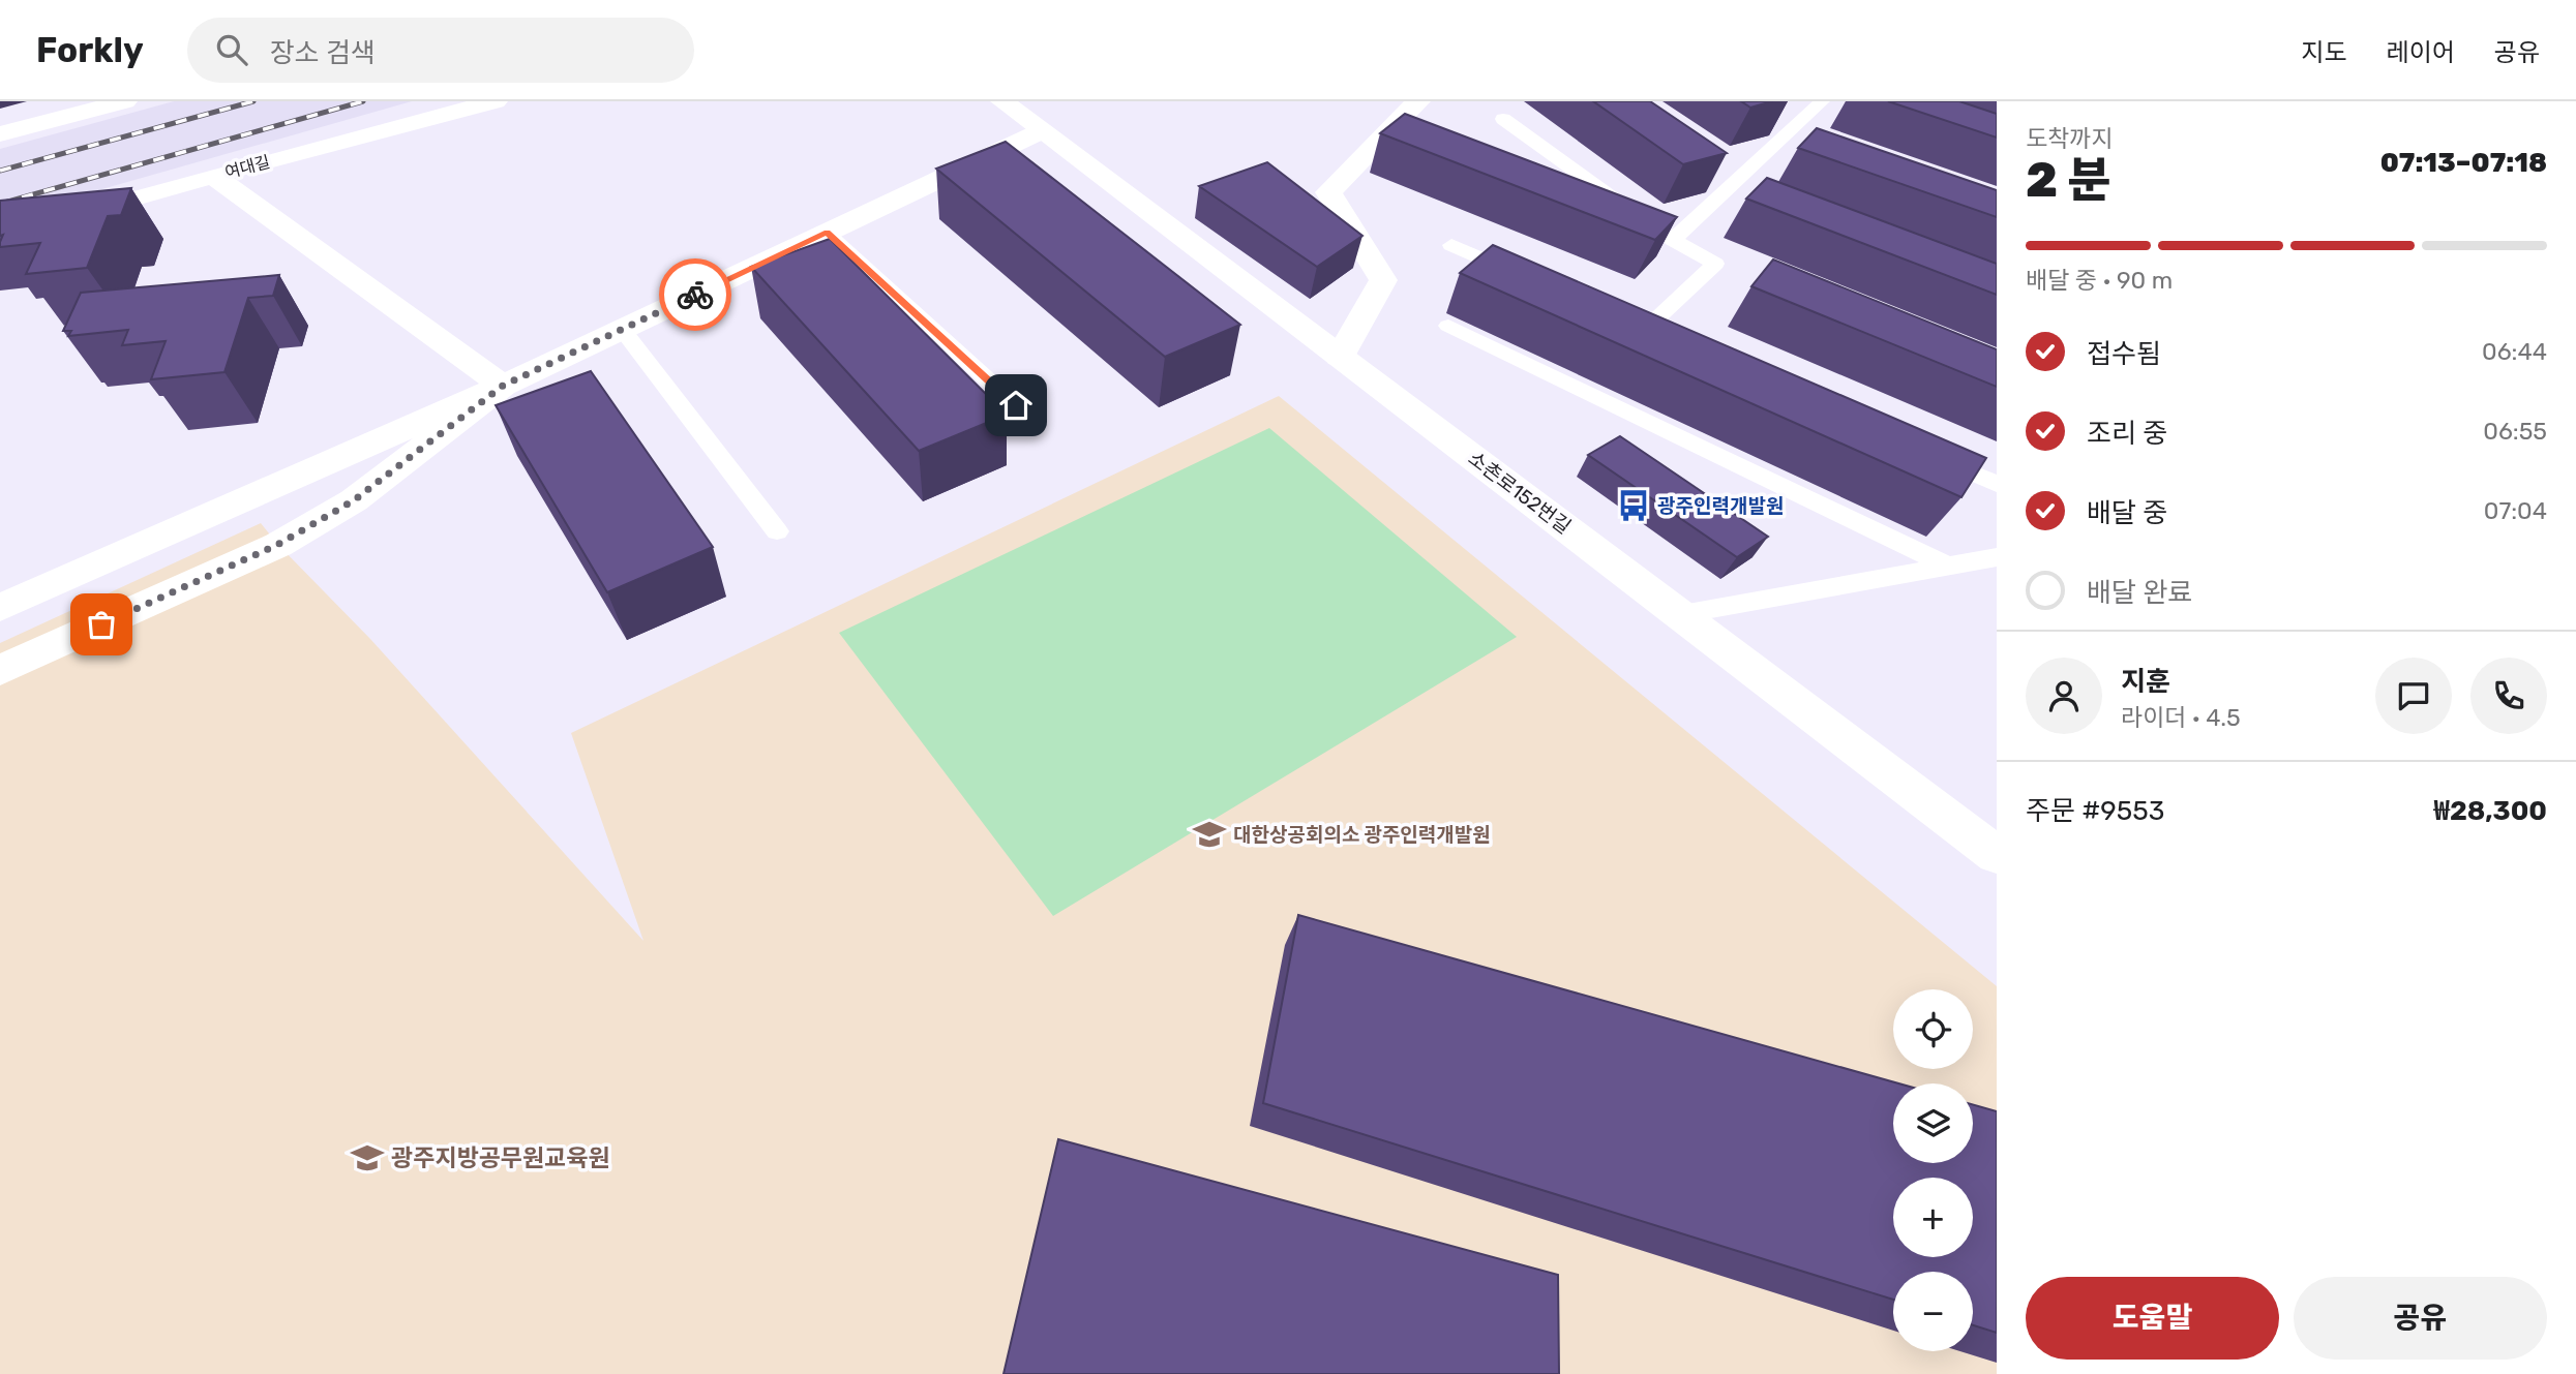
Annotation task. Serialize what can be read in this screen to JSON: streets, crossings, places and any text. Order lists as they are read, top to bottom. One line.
{"streets":{"street":["여대길","소촌로152번길"]},"places":{"bus stop":["광주인력개발원"],"school or university":["대한상공회의소 광주인력개발원","광주지방공무원교육원"]},"page":{"header":"Forkly","search":"장소 검색","nav":["지도","레이어","공유"],"heading":["2 분","도착까지","07:13–07:18"],"panel":["지훈","라이더 · 4.5","주문 #9553","₩28,300"],"bar":"배달 중 · 90 m","list":[["접수됨","06:44"],["조리 중","06:55"],["배달 중","07:04"],"배달 완료"],"map_buttons":["+","−"],"buttons":["도움말","공유"]}}
